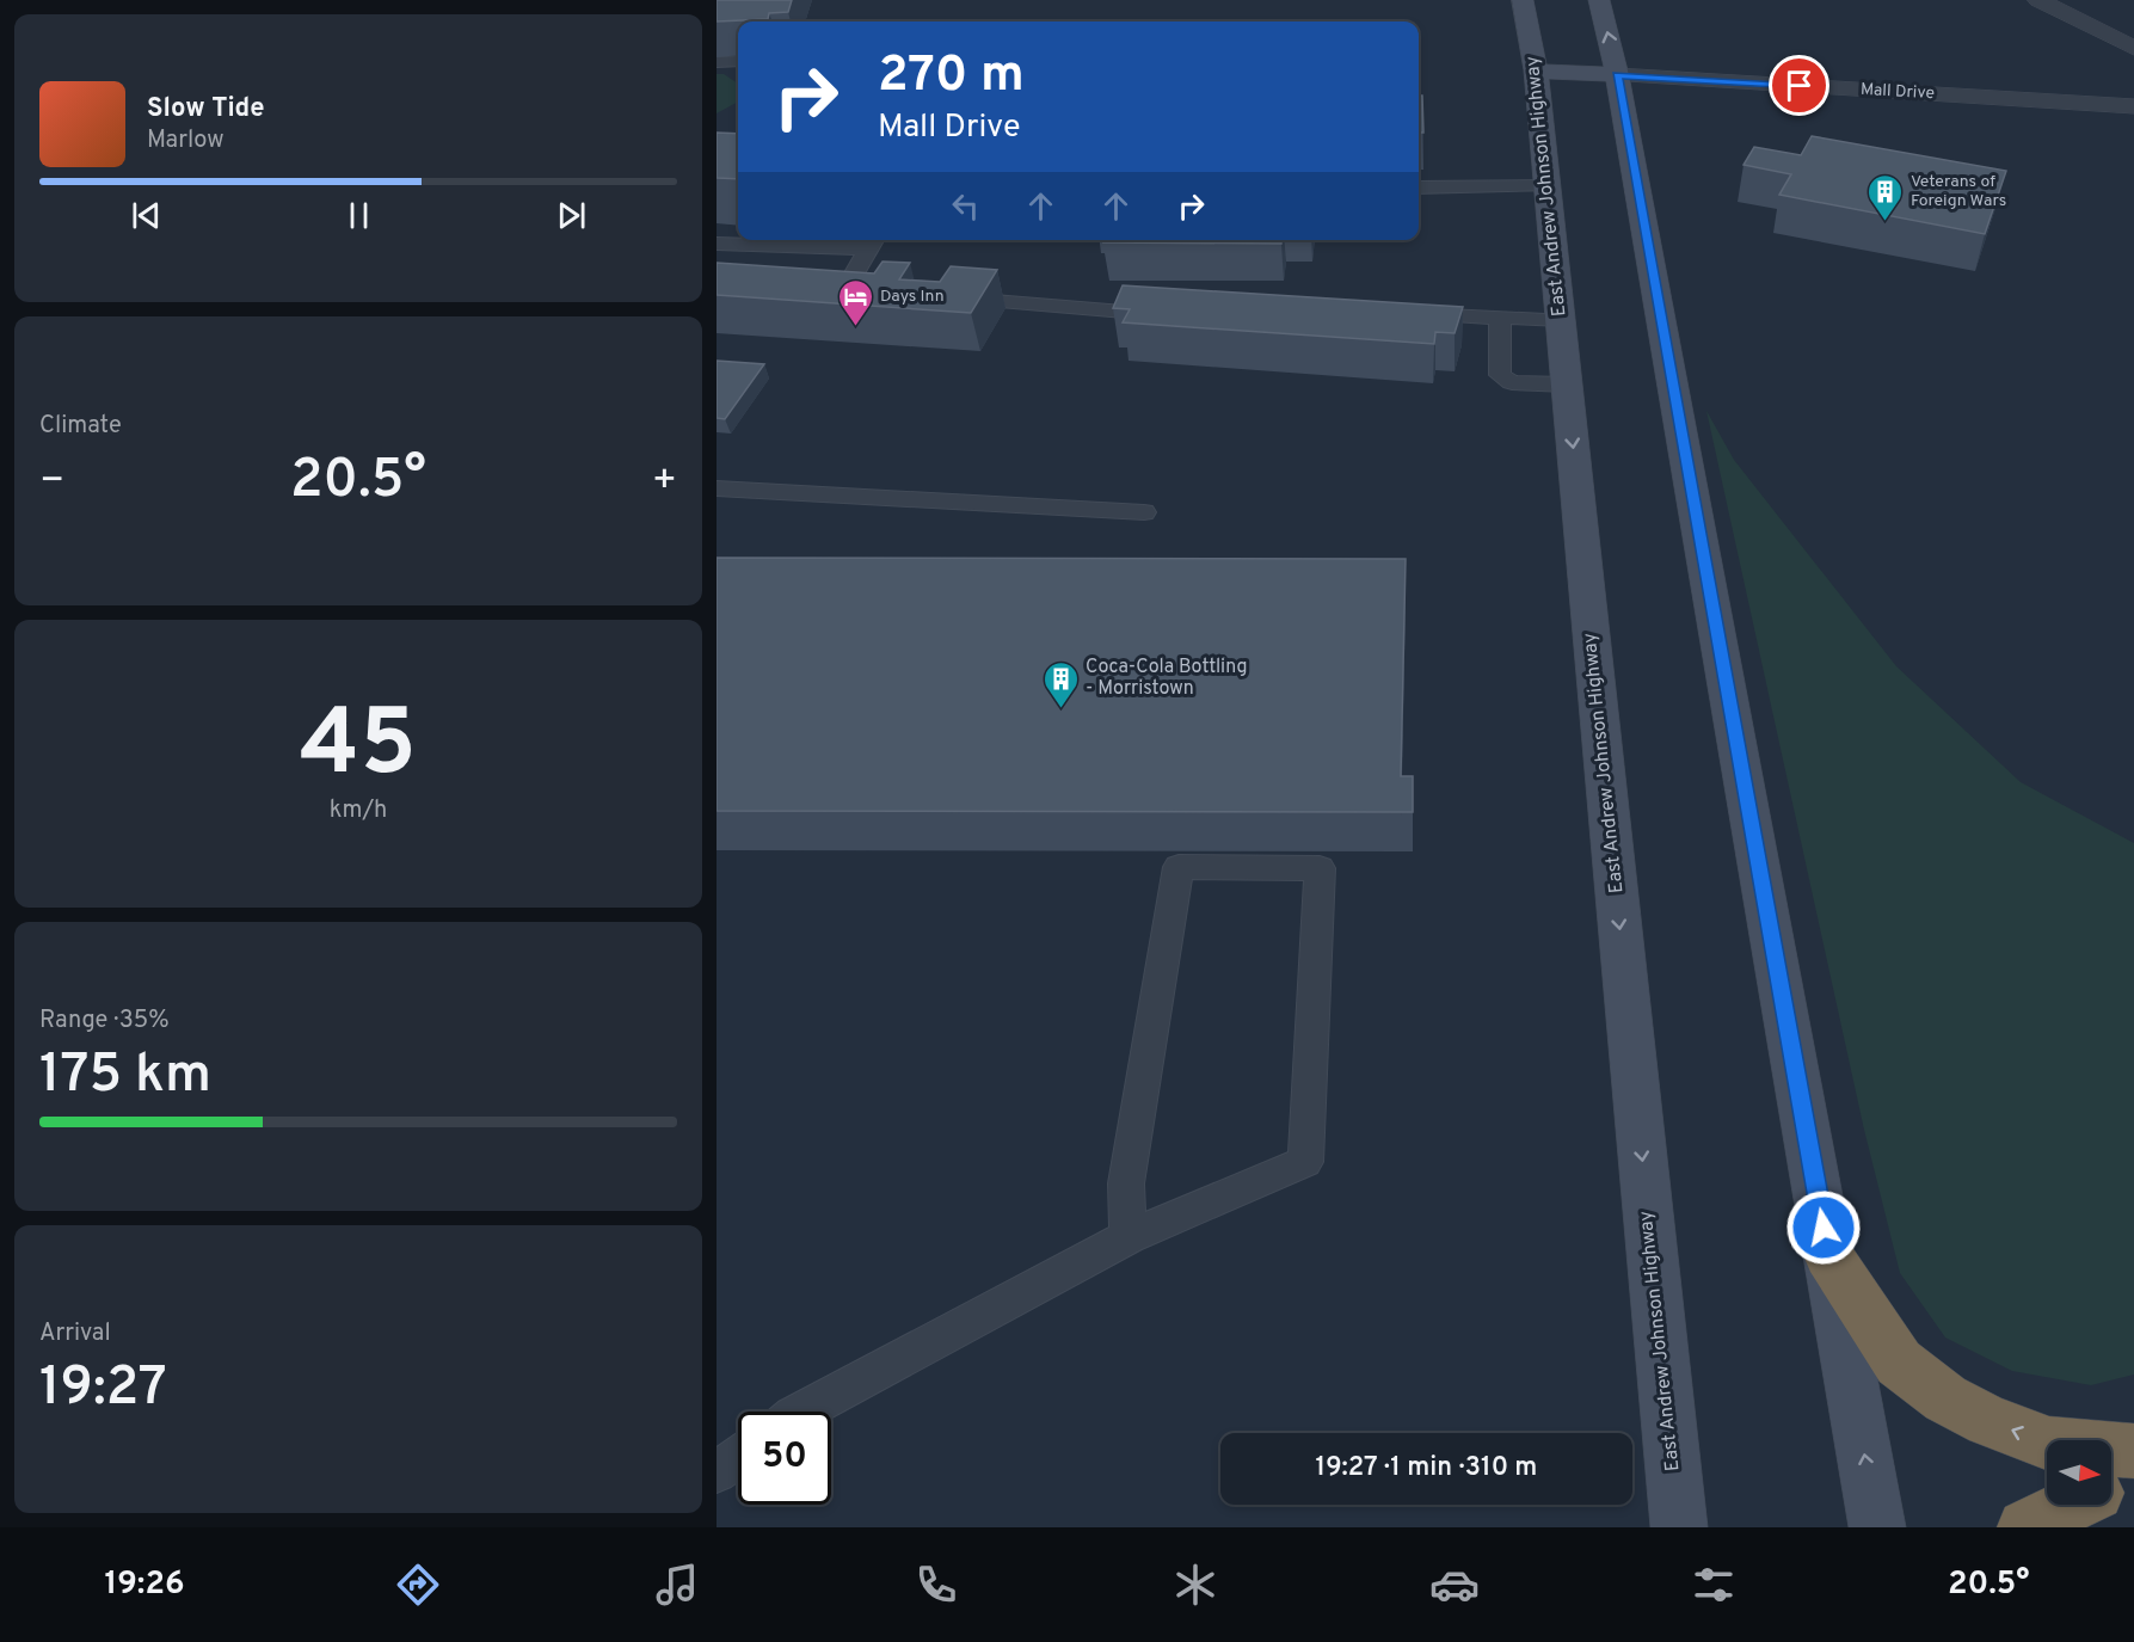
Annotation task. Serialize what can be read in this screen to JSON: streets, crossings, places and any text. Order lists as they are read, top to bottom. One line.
{"streets":{"main road":["East Andrew Johnson Highway"],"street":["Mall Drive"]},"places":{"building":["Veterans of Foreign Wars","Coca-Cola Bottling - Morristown"],"hotel":["Days Inn"]},"north":"right","page":{"turn":["270 m","Mall Drive"],"song":["Slow Tide","Marlow"],"tile":["Climate",["45","km/h"],["Range · 35%","175 km"],["Arrival","19:27"]],"heat":["−","20.5°","+"],"limit":"50","trip":"19:27 · 1 min · 310 m","tabs":["19:26","20.5°"]}}
